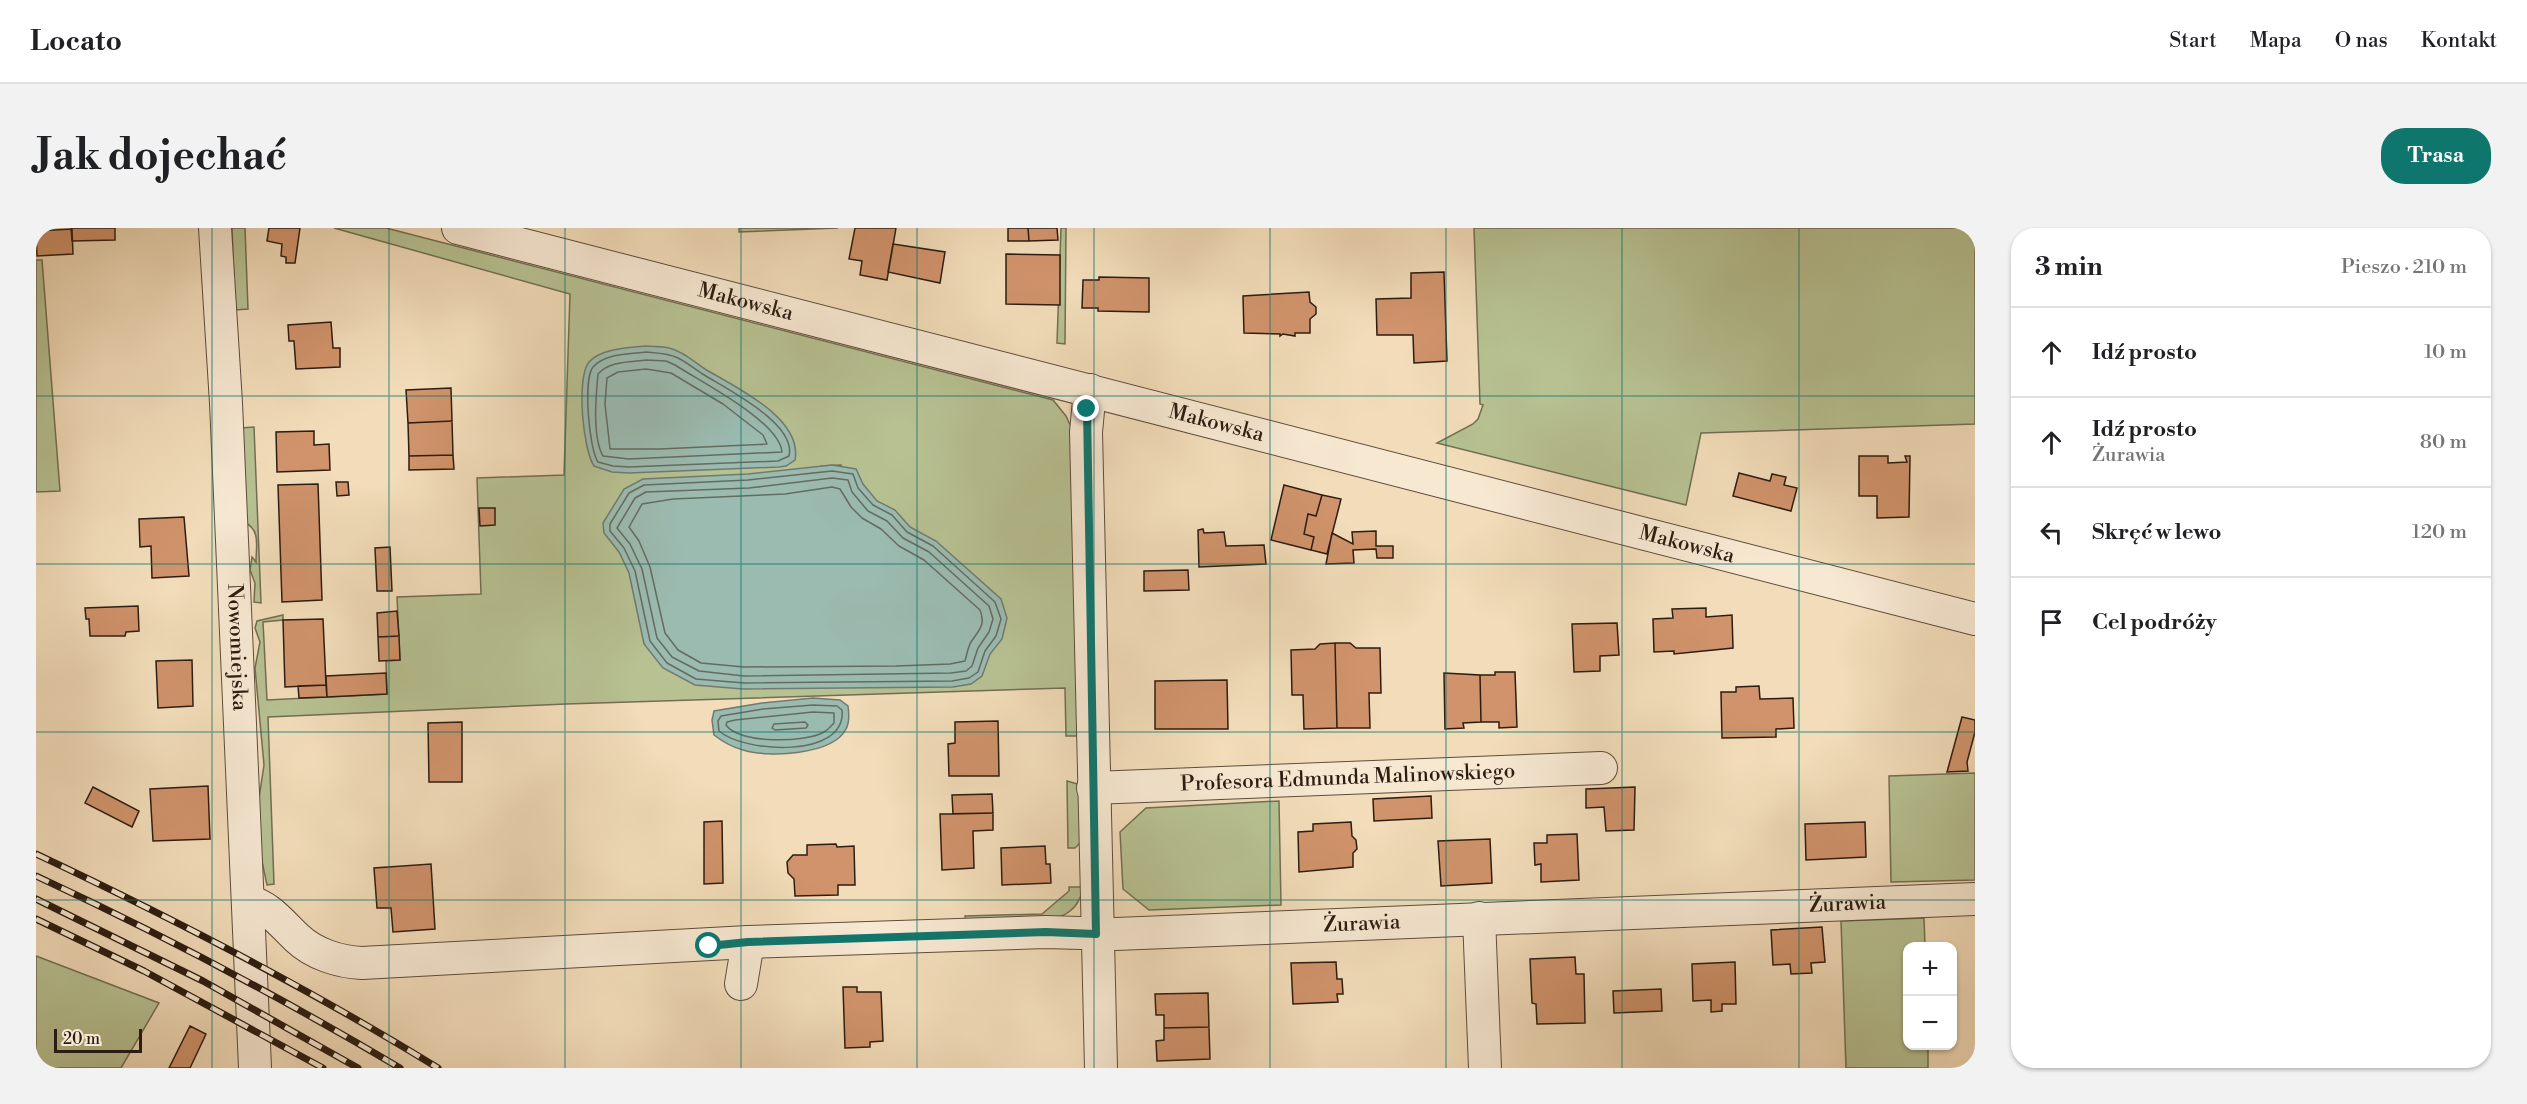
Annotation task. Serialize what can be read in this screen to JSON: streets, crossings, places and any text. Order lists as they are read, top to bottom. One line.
{"streets":{"street":["Makowska","Nowomiejska","Profesora Edmunda Malinowskiego","Żurawia"]},"crossings":[["Nowomiejska","Żurawia"]],"scale_bar":"20 m","page":{"header":"Locato","nav":["Start","Mapa","O nas","Kontakt"],"buttons":"Trasa","title":"Jak dojechać","heading":["3 min","Pieszo · 210 m"],"list":[["Idź prosto","10 m"],["Idź prosto","Żurawia","80 m"],["Skręć w lewo","120 m"],"Cel podróży"],"map_buttons":["+","−"],"scale":"20 m"}}
